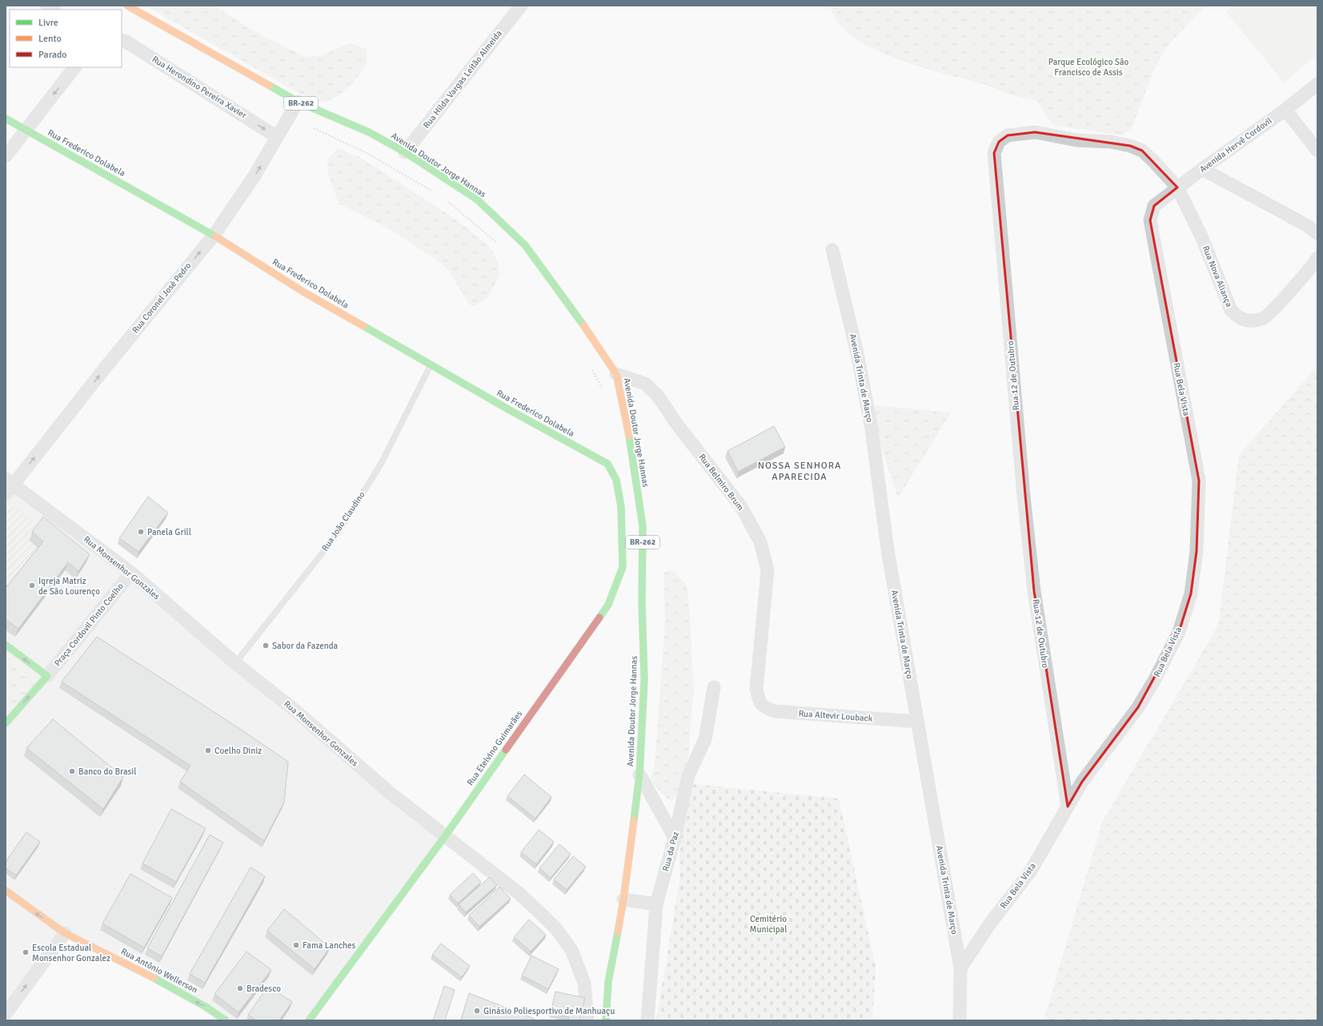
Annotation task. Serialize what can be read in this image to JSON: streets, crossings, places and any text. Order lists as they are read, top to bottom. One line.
{"streets":{"main road":["BR-262","Rua Frederico Dolabela","Avenida Doutor Jorge Hannas","Praça Cordovil Pinto Coelho","Rua Etelvino Guimarães","Rua Antônio Wellerson"],"street":["Rua Hilda Vargas Leitão Almeida","Rua Herondino Pereira Xavier","Avenida Hervê Cordovil","Rua Nova Aliança","Rua Coronel José Pedro","Rua 12 de Outubro","Avenida Trinta de Março","Rua Bela Vista","Rua Belmiro Brum","Rua Monsenhor Gonzales","Rua Altevir Louback","Rua da Paz"],"lane":["Rua João Claudino"]},"crossings":[["Rua Hilda Vargas Leitão Almeida","Avenida Doutor Jorge Hannas"],["Rua Herondino Pereira Xavier","Rua Coronel José Pedro"],["Avenida Hervê Cordovil","Rua Nova Aliança"],["Avenida Hervê Cordovil","Rua 12 de Outubro"],["Avenida Hervê Cordovil","Rua Bela Vista"],["Rua Frederico Dolabela","Rua Coronel José Pedro"],["Rua Frederico Dolabela","Rua João Claudino"],["Rua Frederico Dolabela","Rua Etelvino Guimarães"],["Avenida Doutor Jorge Hannas","Rua Coronel José Pedro"],["Avenida Doutor Jorge Hannas","Rua Belmiro Brum"],["Rua Nova Aliança","Rua 12 de Outubro"],["Rua Coronel José Pedro","Rua Monsenhor Gonzales"],["Rua 12 de Outubro","Rua Bela Vista"],["Avenida Trinta de Março","Rua Bela Vista"],["Avenida Trinta de Março","Rua Altevir Louback"],["Rua Belmiro Brum","Rua Altevir Louback"],["Rua João Claudino","Rua Monsenhor Gonzales"],["Rua Monsenhor Gonzales","Praça Cordovil Pinto Coelho"],["Rua Monsenhor Gonzales","Rua Etelvino Guimarães"]],"one_way":["Rua Herondino Pereira Xavier","Rua Coronel José Pedro","Rua Antônio Wellerson"],"districts":["NOSSA SENHORA APARECIDA"],"parks":["Parque Ecológico São Francisco de Assis","Cemitério Municipal"],"places":["Panela Grill","Igreja Matriz de São Lourenço","Sabor da Fazenda","Coelho Diniz","Banco do Brasil","Fama Lanches","Escola Estadual Monsenhor Gonzalez","Bradesco","Ginásio Poliesportivo de Manhuaçu"],"legend":["Livre","Lento","Parado"]}
